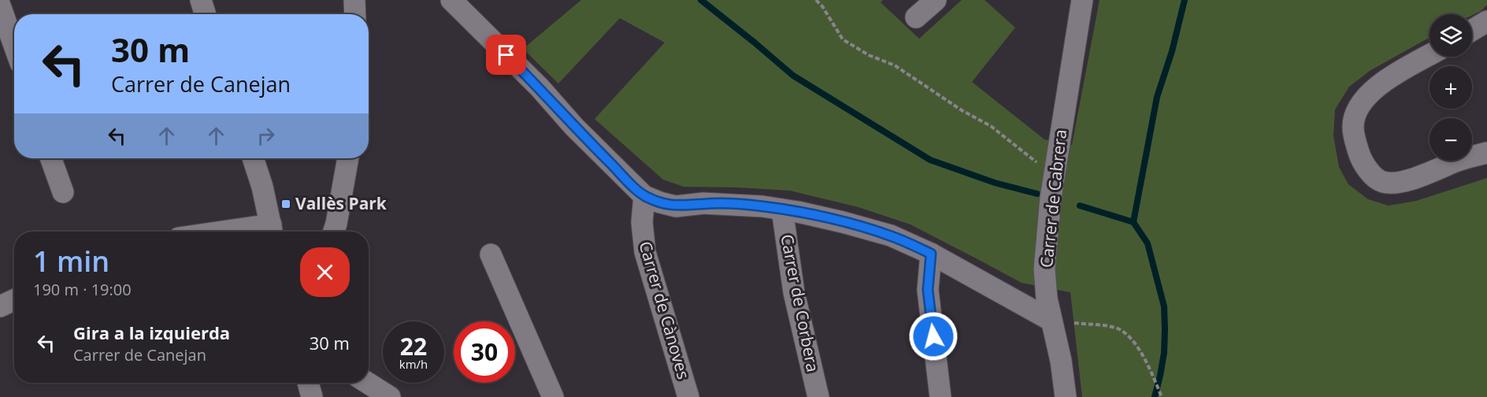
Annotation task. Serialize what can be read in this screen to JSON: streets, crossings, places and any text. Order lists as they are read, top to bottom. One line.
{"streets":{"street":["Carrer de Cabrera","Carrer de Corbera","Carrer de Cànoves"]},"places":{"transit":["Vallès Park"]},"page":{"map_buttons":["+","−"],"turn":["30 m","Carrer de Canejan"],"heading":["1 min","190 m · 19:00"],"list":[{"name":"Gira a la izquierda","note":"Carrer de Canejan","value":"30 m"}],"speed":"22 km/h","limit":"30"}}
